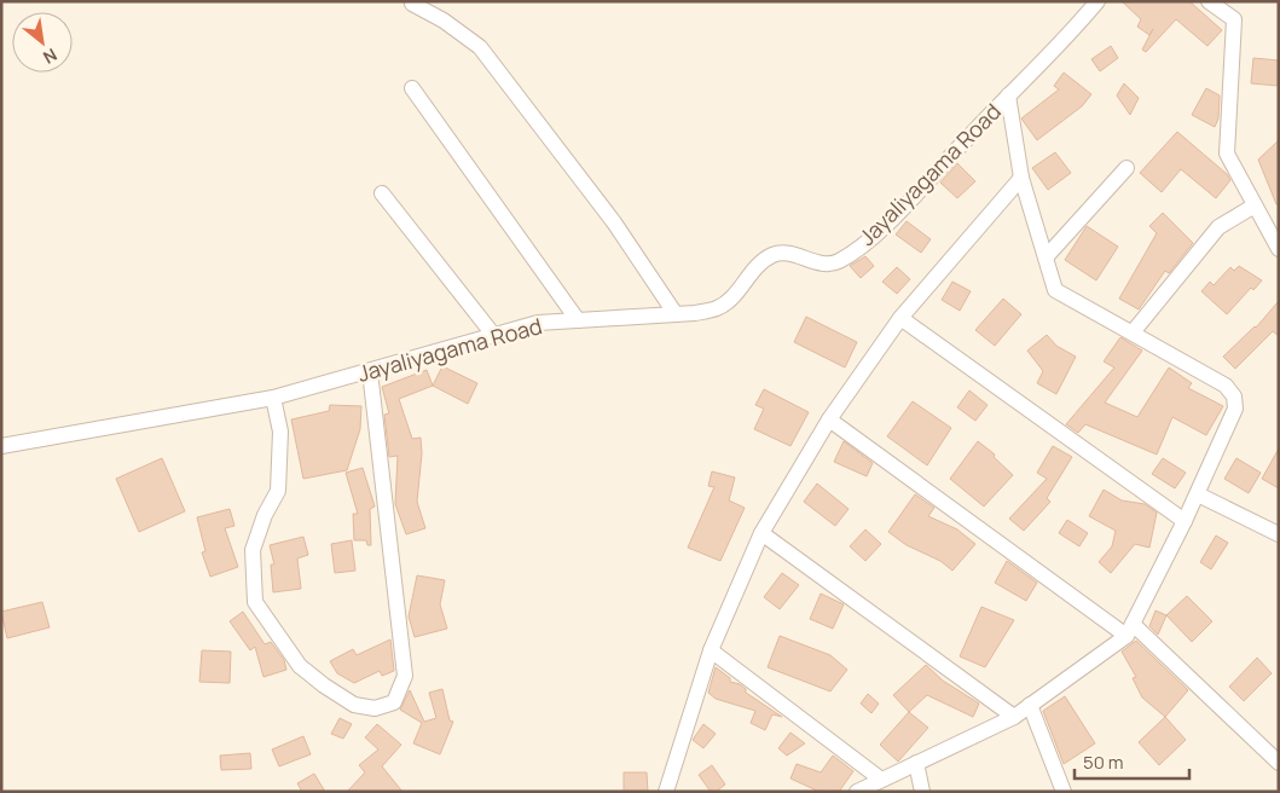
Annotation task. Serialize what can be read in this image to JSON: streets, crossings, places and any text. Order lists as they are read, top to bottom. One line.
{"streets":{"street":["Jayaliyagama Road"]},"scale_bar":"50 m","north":"bottom right"}
